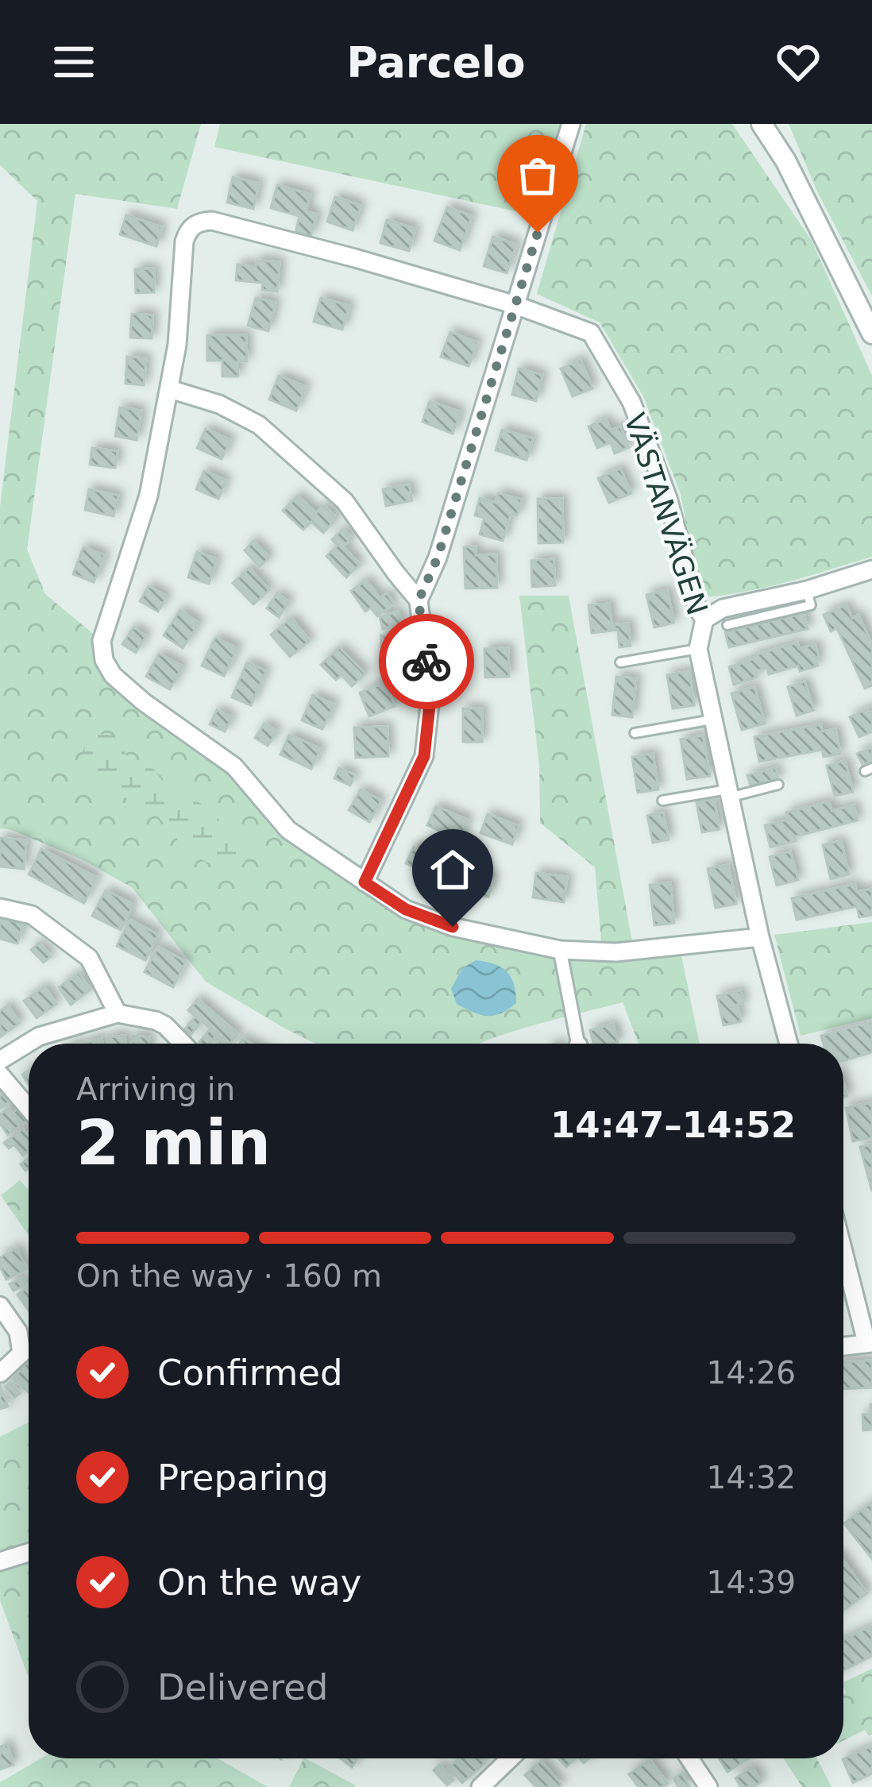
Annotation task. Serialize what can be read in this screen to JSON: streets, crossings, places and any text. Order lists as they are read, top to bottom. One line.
{"streets":{"street":["VÄSTANVÄGEN"]},"page":{"header":"Parcelo","heading":["2 min","Arriving in","14:47–14:52"],"bar":"On the way · 160 m","list":[["Confirmed","14:26"],["Preparing","14:32"],["On the way","14:39"],"Delivered"]}}
